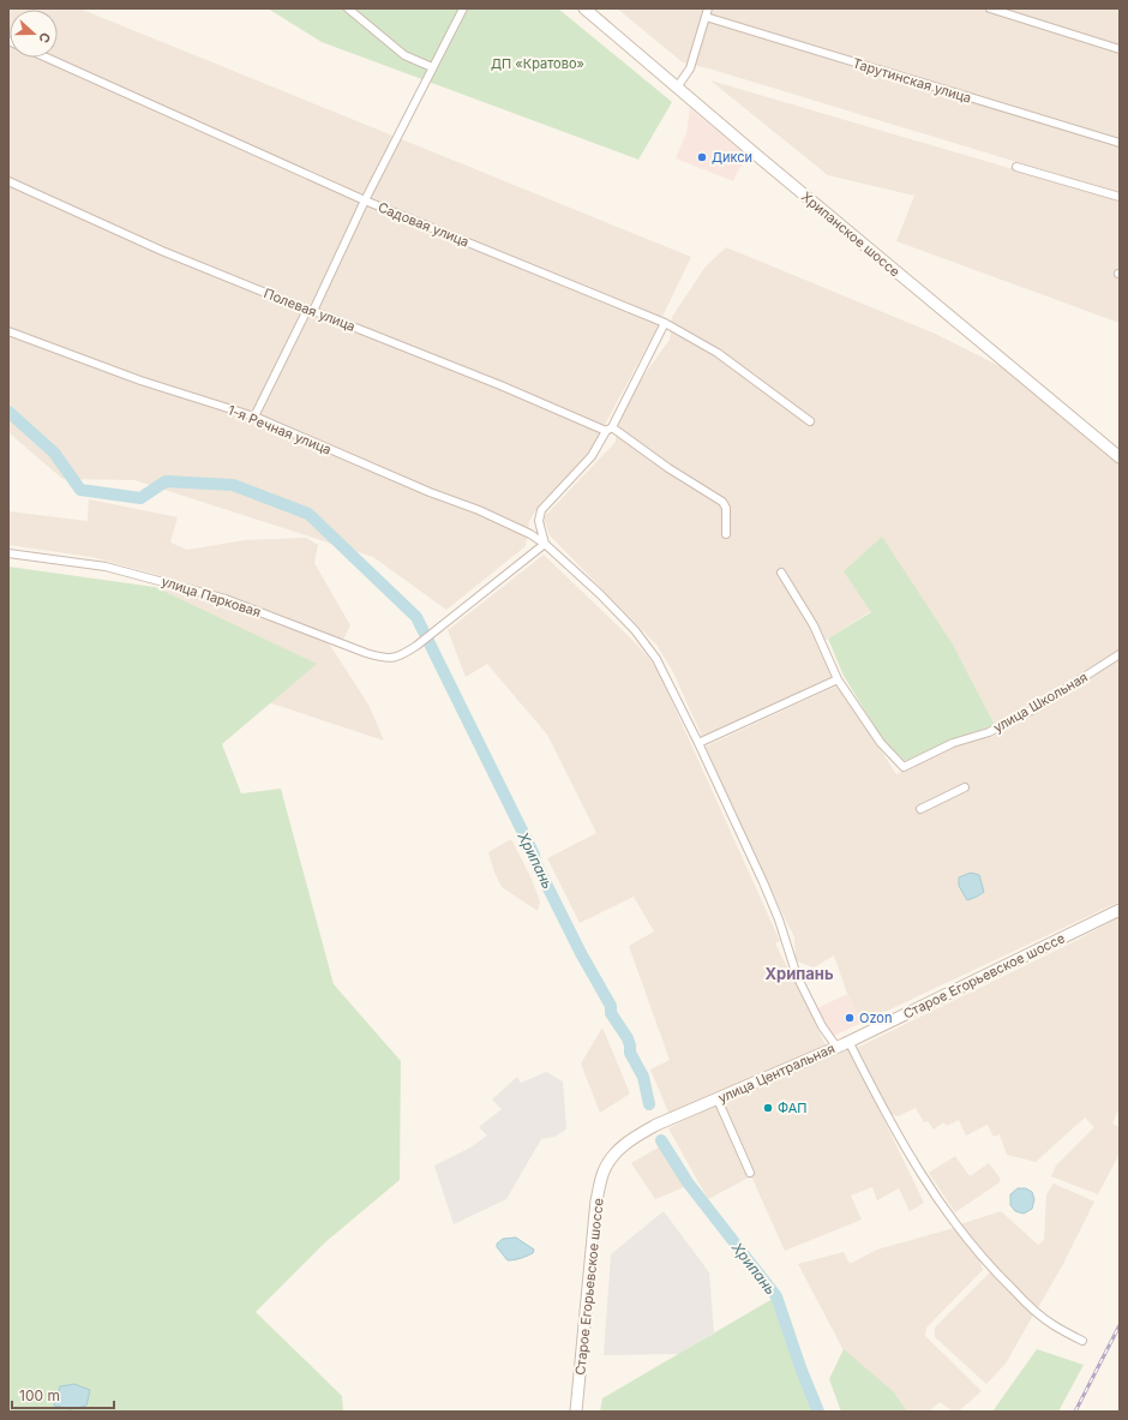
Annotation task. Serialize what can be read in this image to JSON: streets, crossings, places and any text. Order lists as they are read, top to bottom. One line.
{"streets":{"main road":["Хрипанское шоссе","Старое Егорьевское шоссе","улица Центральная"],"street":["Тарутинская улица","Садовая улица","Полевая улица","1-я Речная улица","улица Парковая","улица Школьная"]},"crossings":[["1-я Речная улица","улица Парковая"],["1-я Речная улица","улица Центральная"],["Старое Егорьевское шоссе","улица Центральная"]],"districts":["Хрипань"],"water":["Хрипань"],"parks":["ДП «Кратово»"],"places":["Дикси","Ozon","ФАП"],"scale_bar":"100 m","north":"right"}
